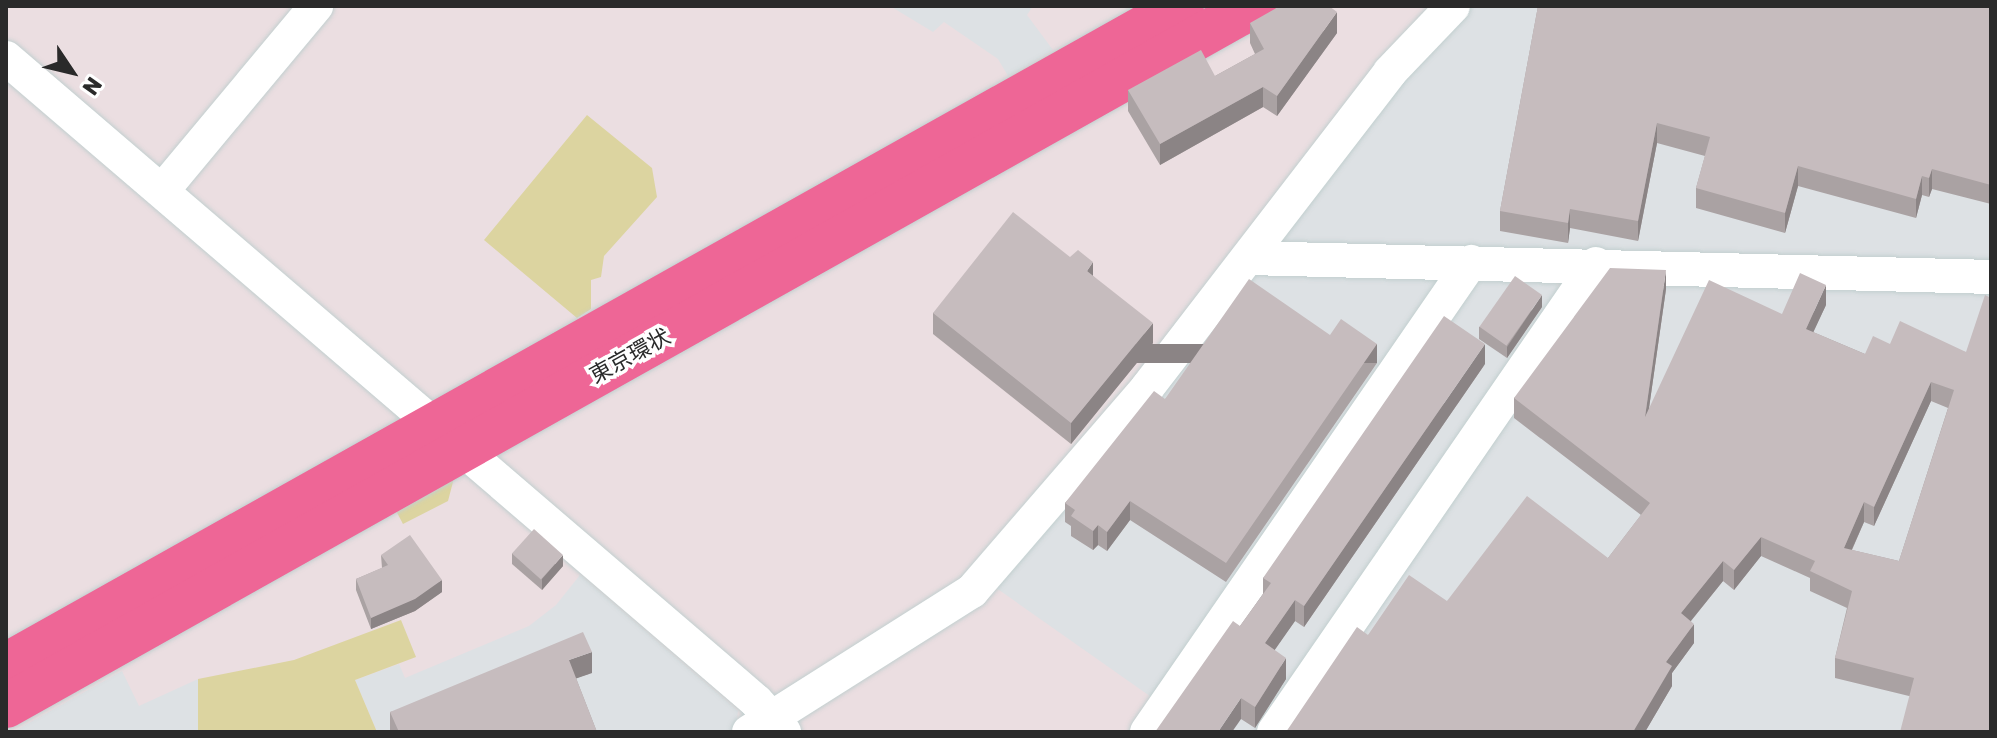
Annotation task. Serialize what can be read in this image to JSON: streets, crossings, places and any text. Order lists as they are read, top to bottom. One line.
{"streets":{"highway":["東京環状"]},"north":"bottom right"}
